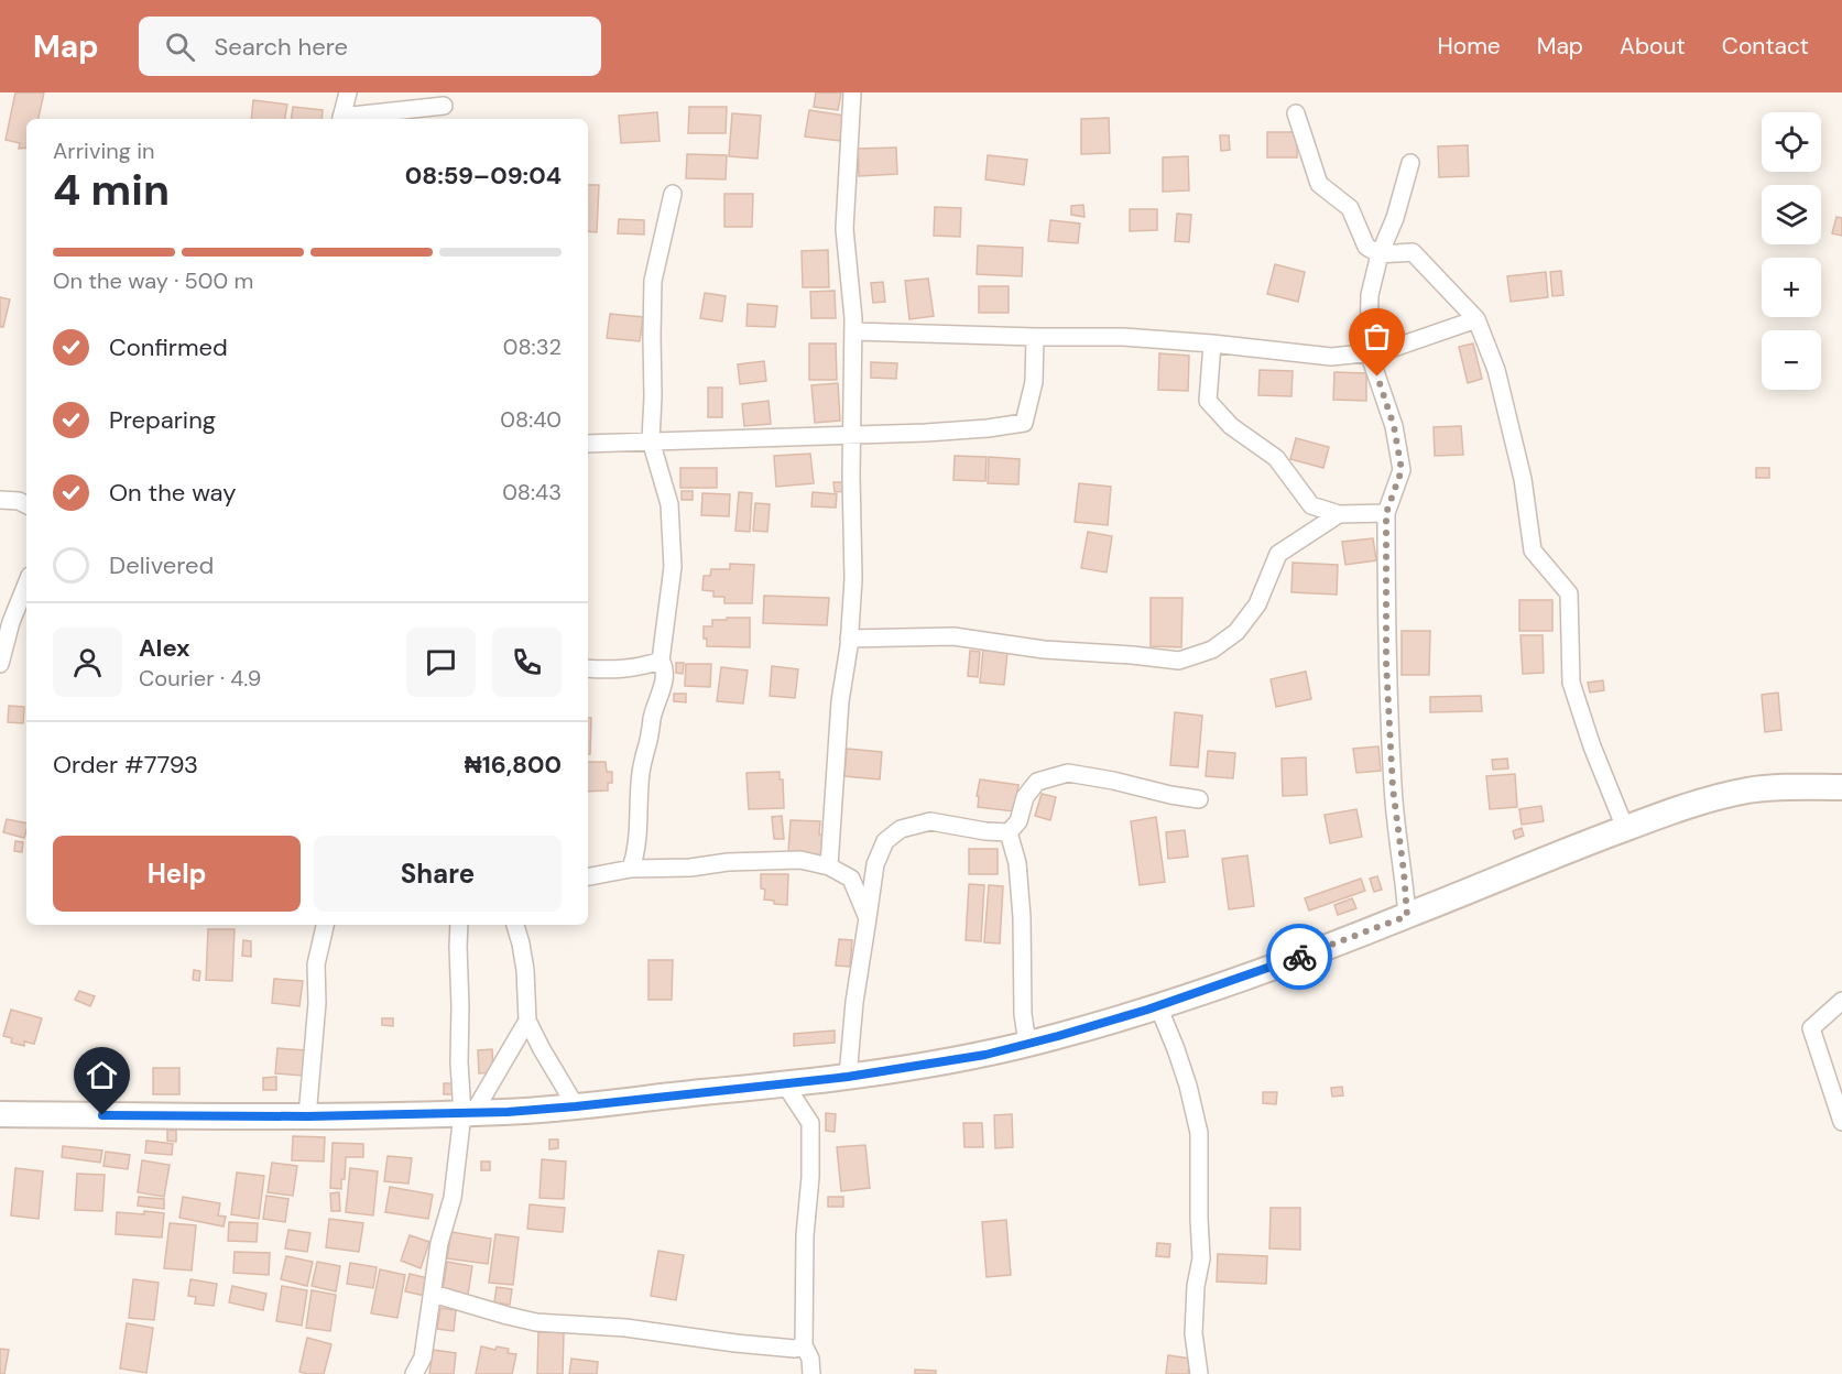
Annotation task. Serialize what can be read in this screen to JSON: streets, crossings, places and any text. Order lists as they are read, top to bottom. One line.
{"page":{"header":"Map","search":"Search here","nav":["Home","Map","About","Contact"],"map_buttons":["+","−"],"heading":["4 min","Arriving in","08:59–09:04"],"panel":["Alex","Courier · 4.9","Order #7793","₦16,800"],"bar":"On the way · 500 m","list":[["Confirmed","08:32"],["Preparing","08:40"],["On the way","08:43"],"Delivered"],"buttons":["Help","Share"]}}
